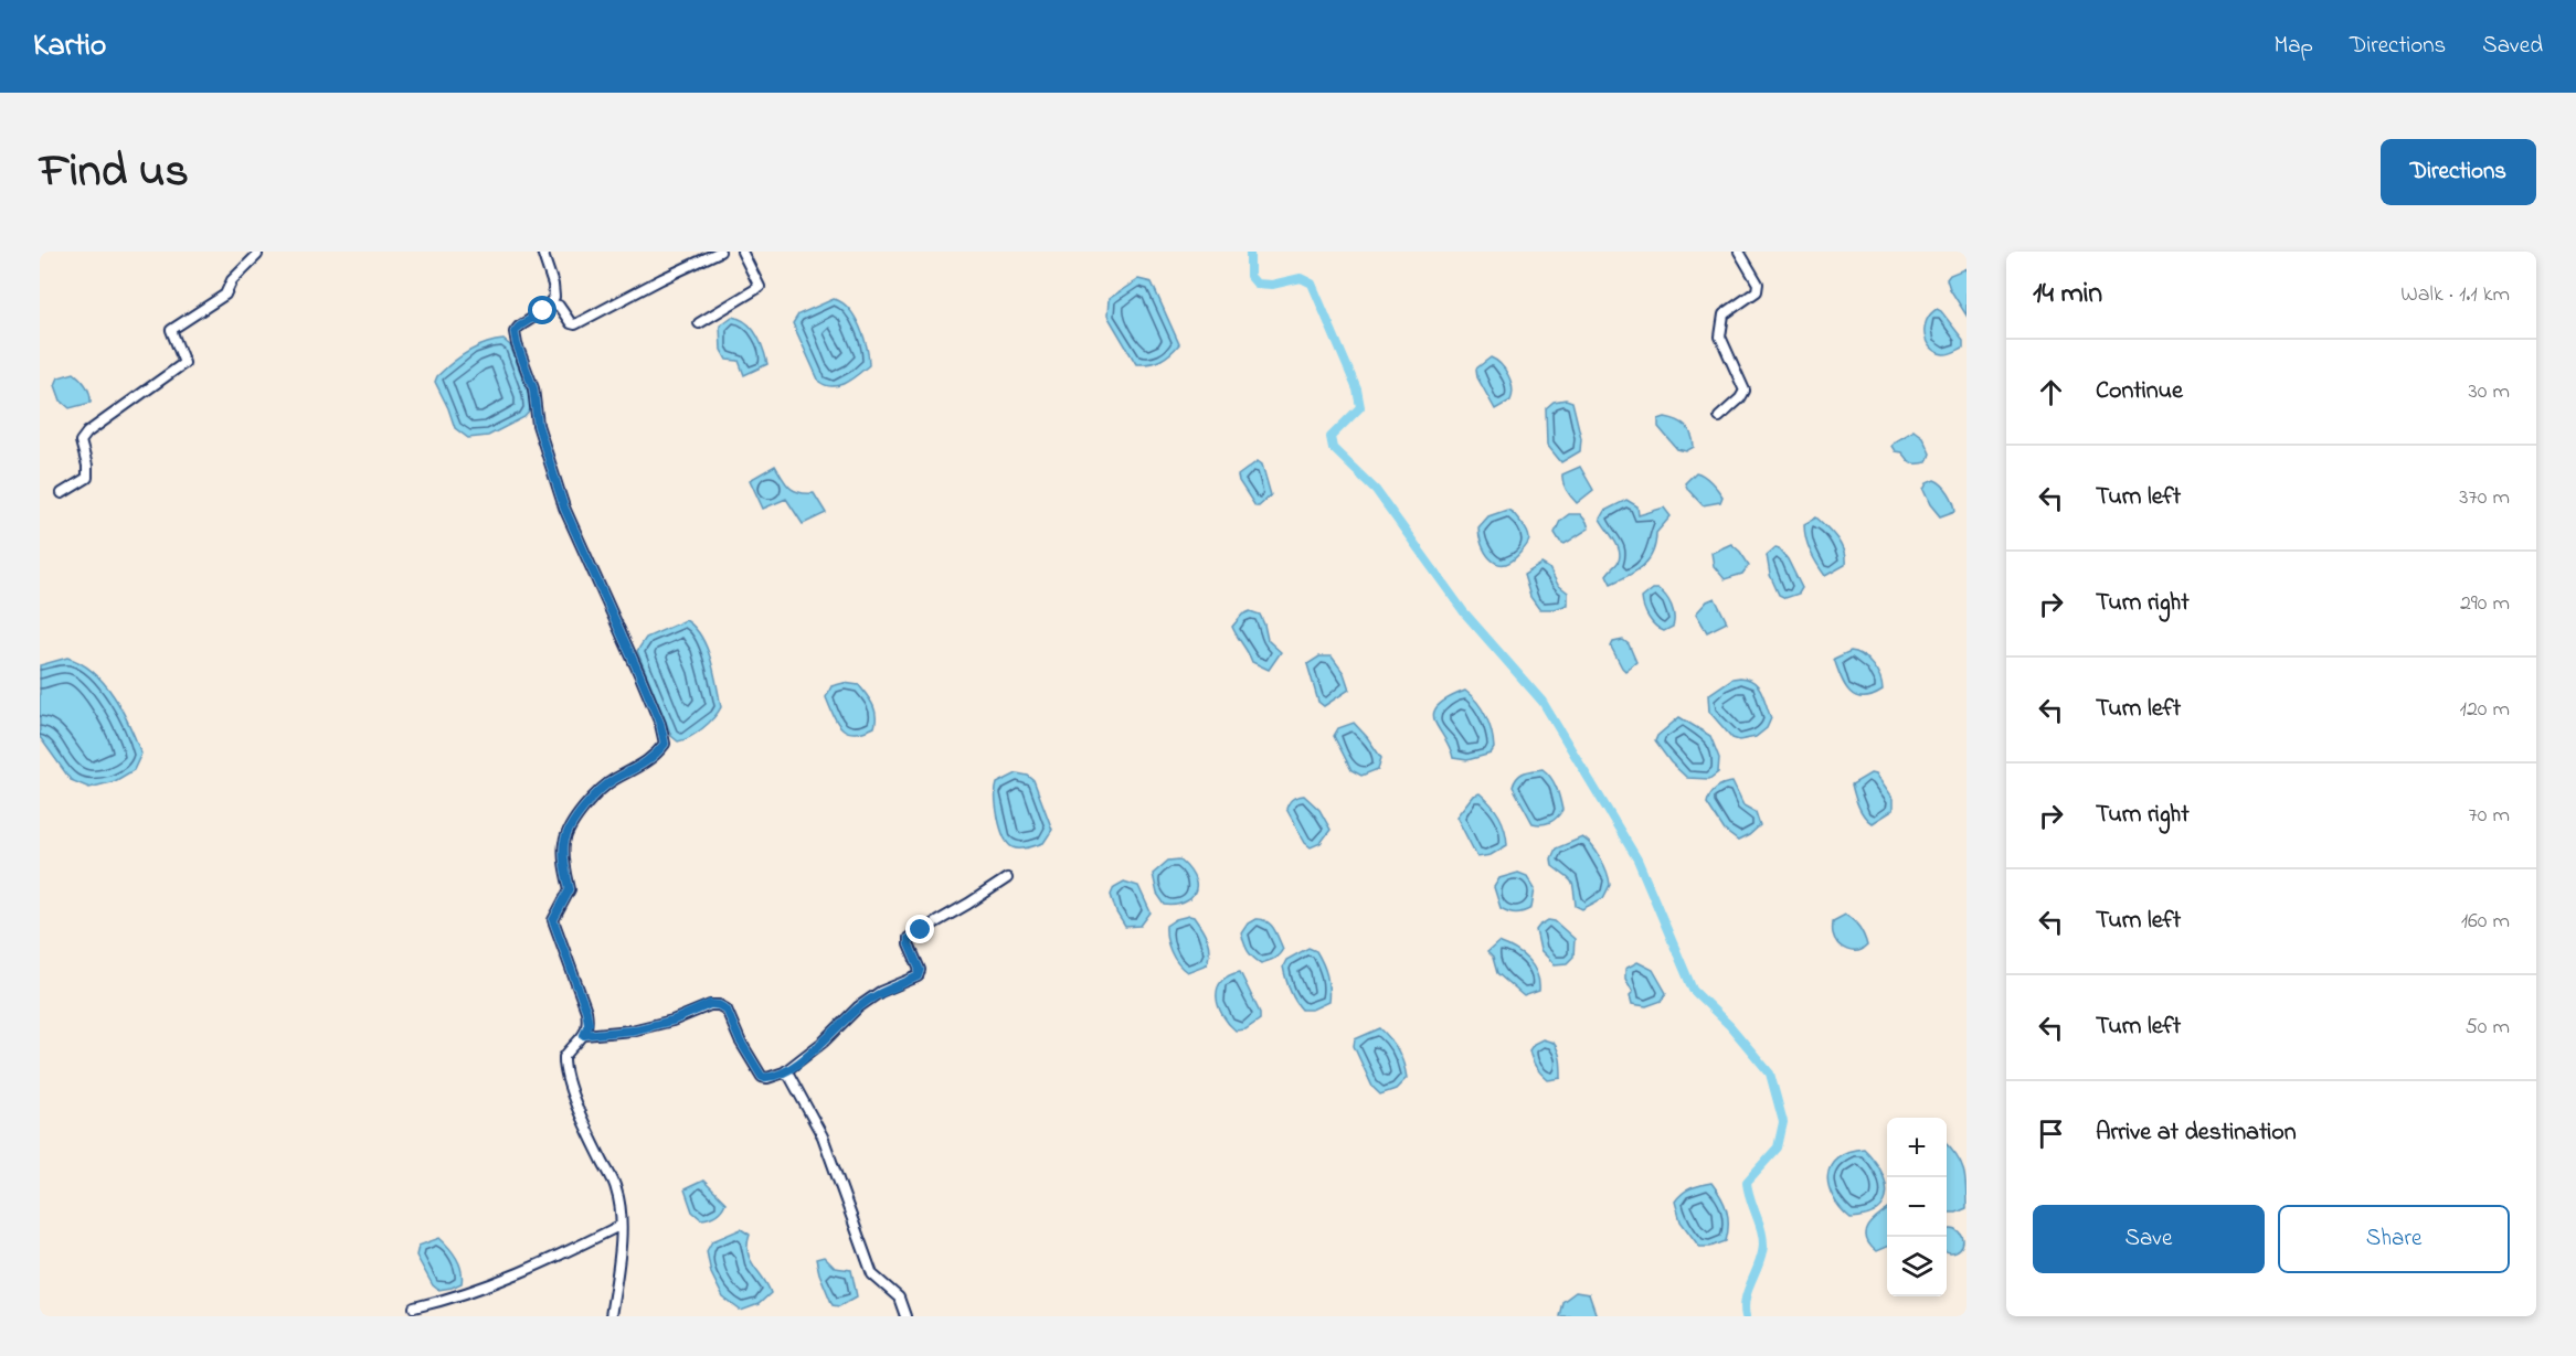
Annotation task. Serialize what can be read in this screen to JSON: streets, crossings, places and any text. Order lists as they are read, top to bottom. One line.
{"page":{"header":"Kartio","nav":["Map","Directions","Saved"],"title":"Find us","buttons":["Directions",["Save","Share"]],"heading":["14 min","Walk · 1.1 km"],"list":[["Continue","30 m"],["Turn left","370 m"],["Turn right","290 m"],["Turn left","120 m"],["Turn right","70 m"],["Turn left","160 m"],["Turn left","50 m"],"Arrive at destination"],"map_buttons":["+","−"]}}
